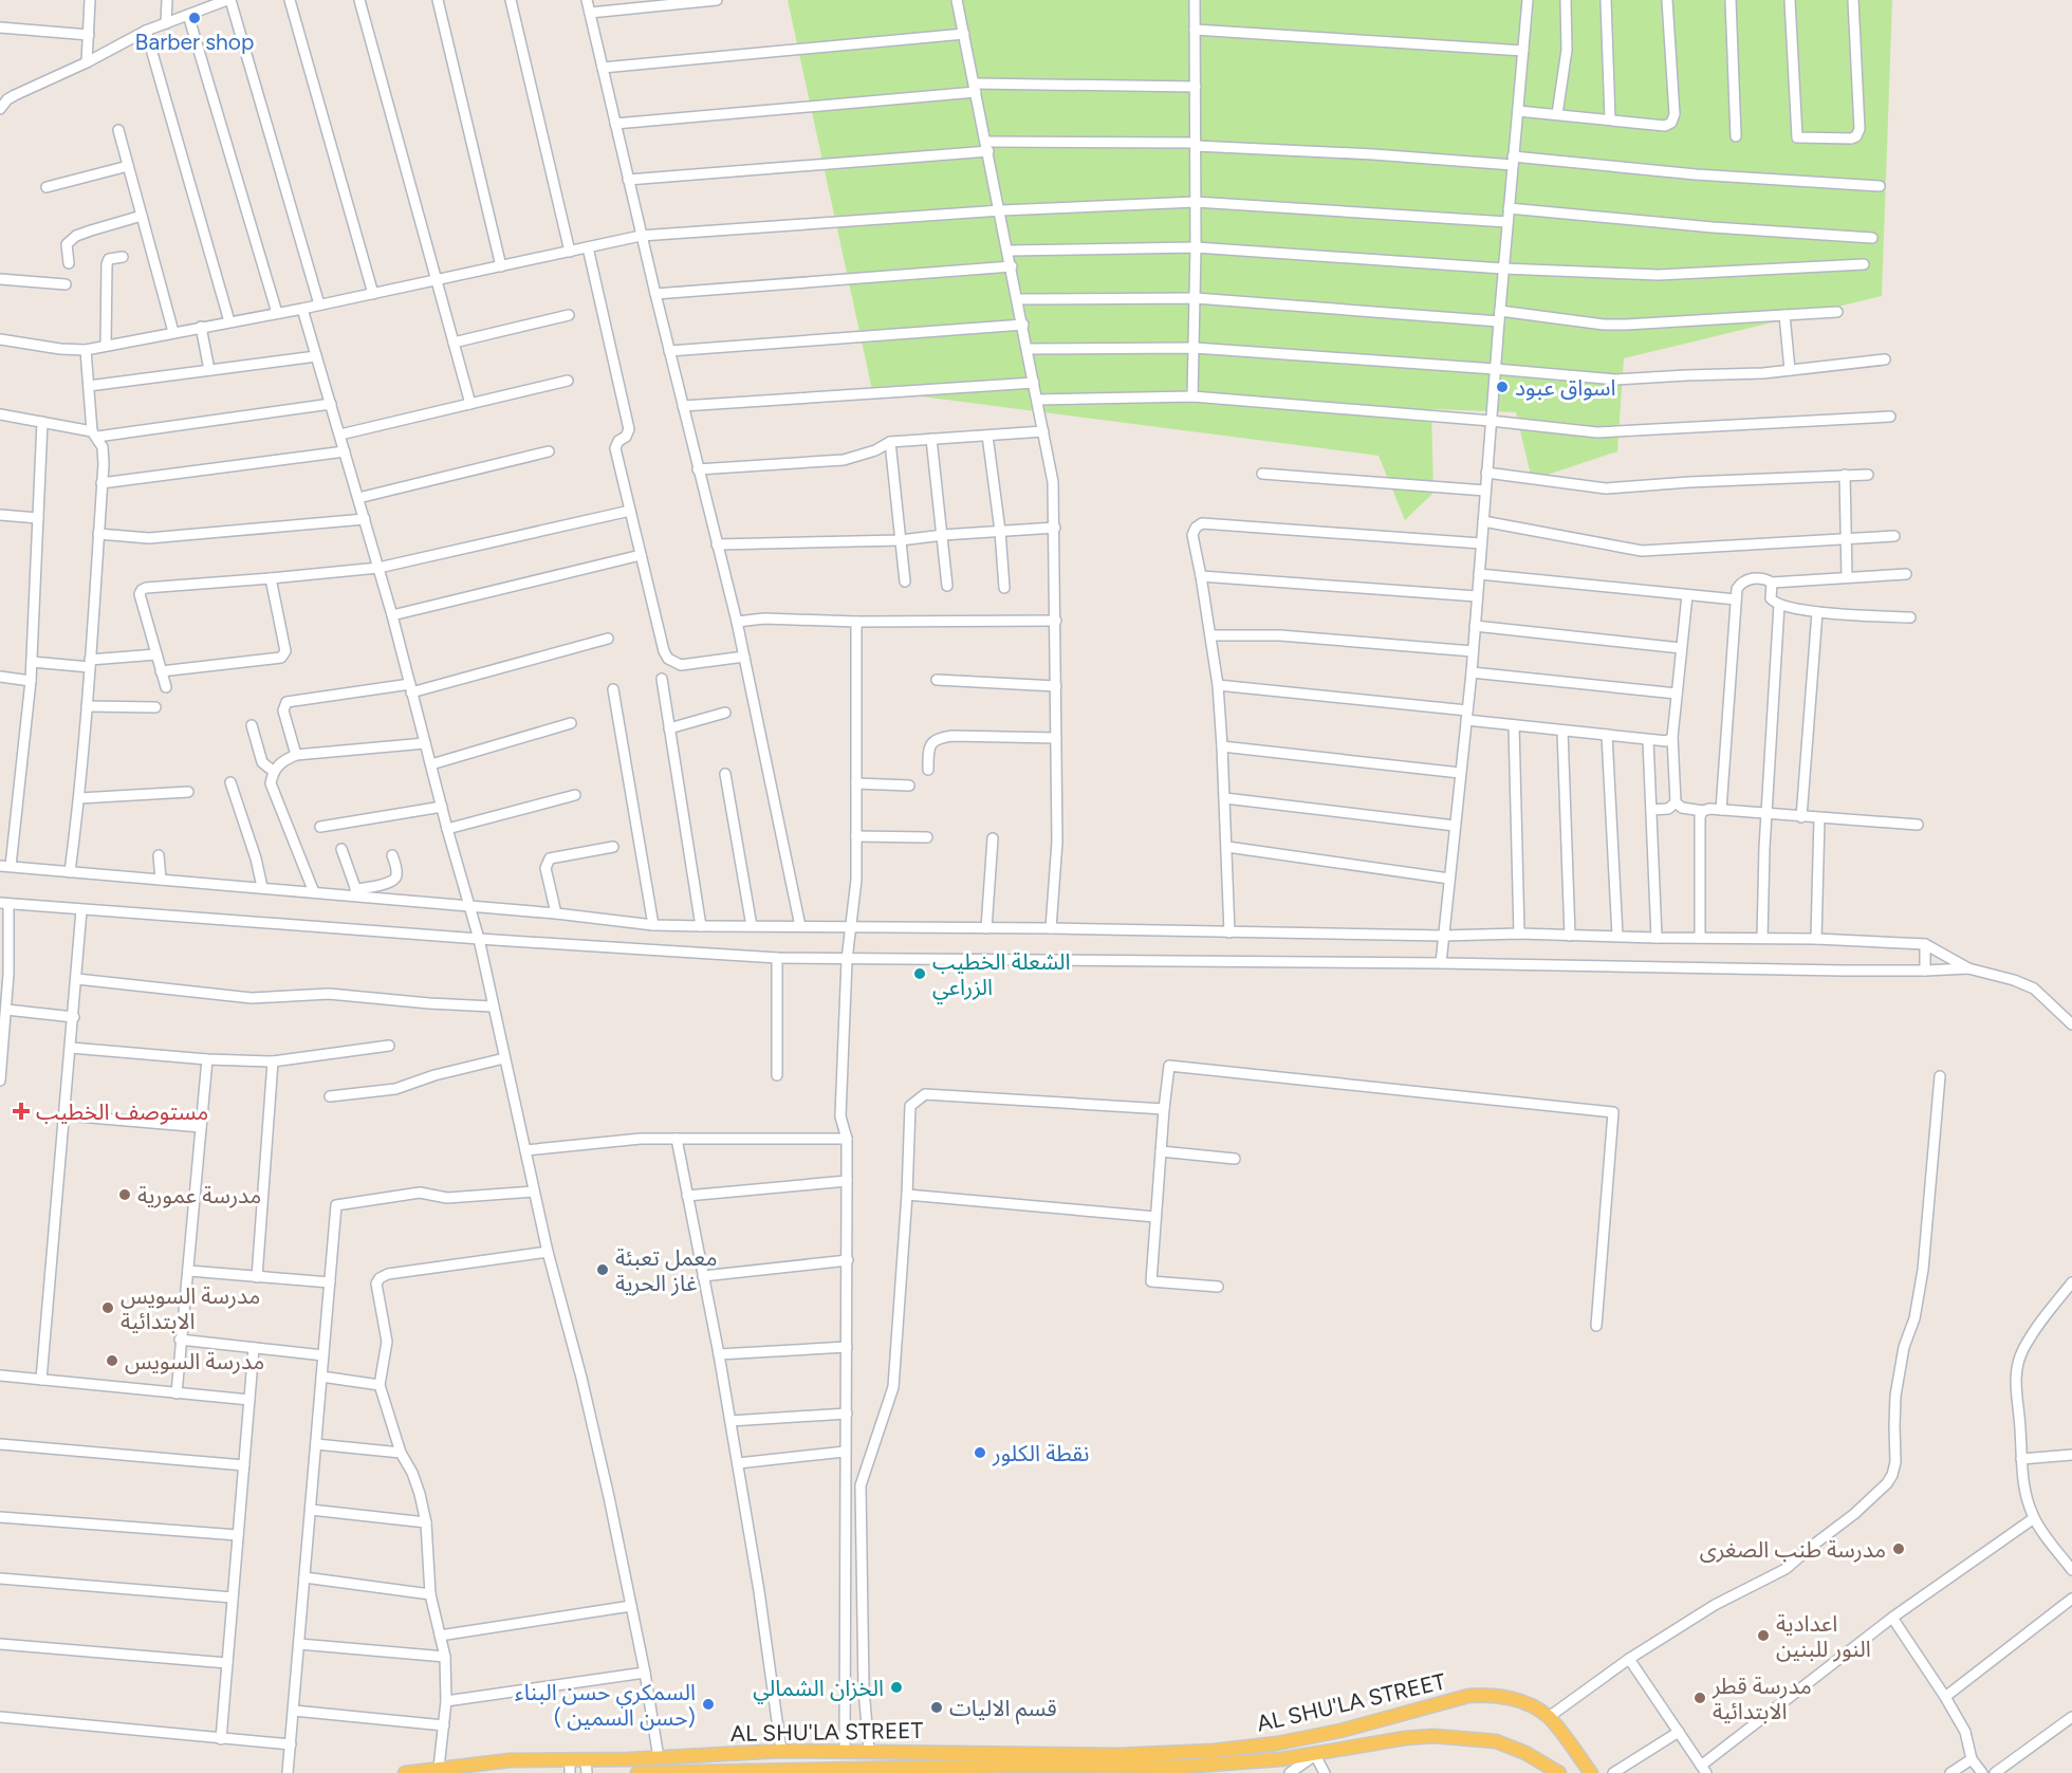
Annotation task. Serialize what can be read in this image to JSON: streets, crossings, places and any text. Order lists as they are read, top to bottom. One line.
{"streets":{"main road":["AL SHU'LA STREET"]},"places":{"other":["Barber shop","اسواق عبود","الشعلة الخطيب الزراعي","مدرسة عمورية","معمل تعبئة غاز الحرية","مدرسة السويس الابتدائية","مدرسة السويس","نقطة الكلور","مدرسة طنب الصغرى","اعدادية النور للبنين","الخزان الشمالي","مدرسة قطر الابتدائية","السمكري حسن البناء ( حسن السمين)","قسم الاليات"],"health":["مستوصف الخطيب"]}}
